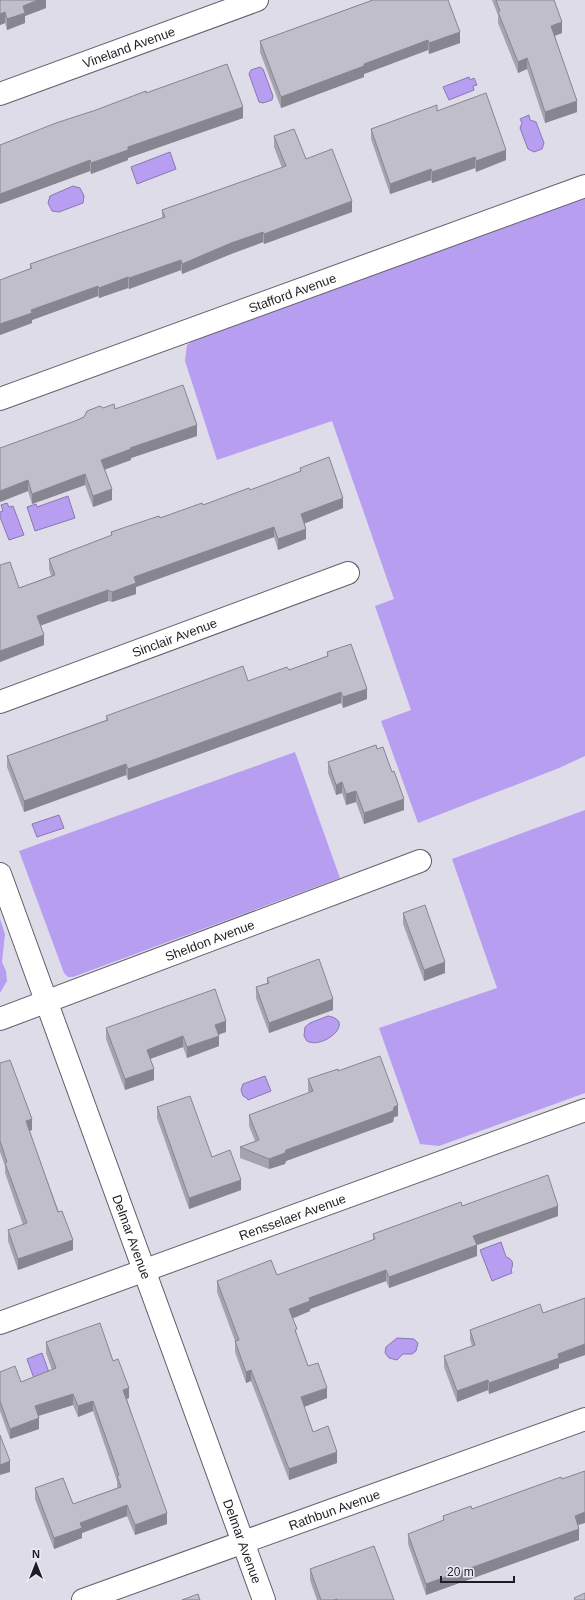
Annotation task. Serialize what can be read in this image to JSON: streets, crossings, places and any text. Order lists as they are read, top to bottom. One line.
{"streets":{"street":["Vineland Avenue","Stafford Avenue","Sinclair Avenue","Sheldon Avenue","Rensselaer Avenue","Delmar Avenue","Rathbun Avenue"]},"crossings":[["Sheldon Avenue","Delmar Avenue"],["Rensselaer Avenue","Delmar Avenue"],["Delmar Avenue","Rathbun Avenue"]],"scale_bar":"20 m","north":"top"}
